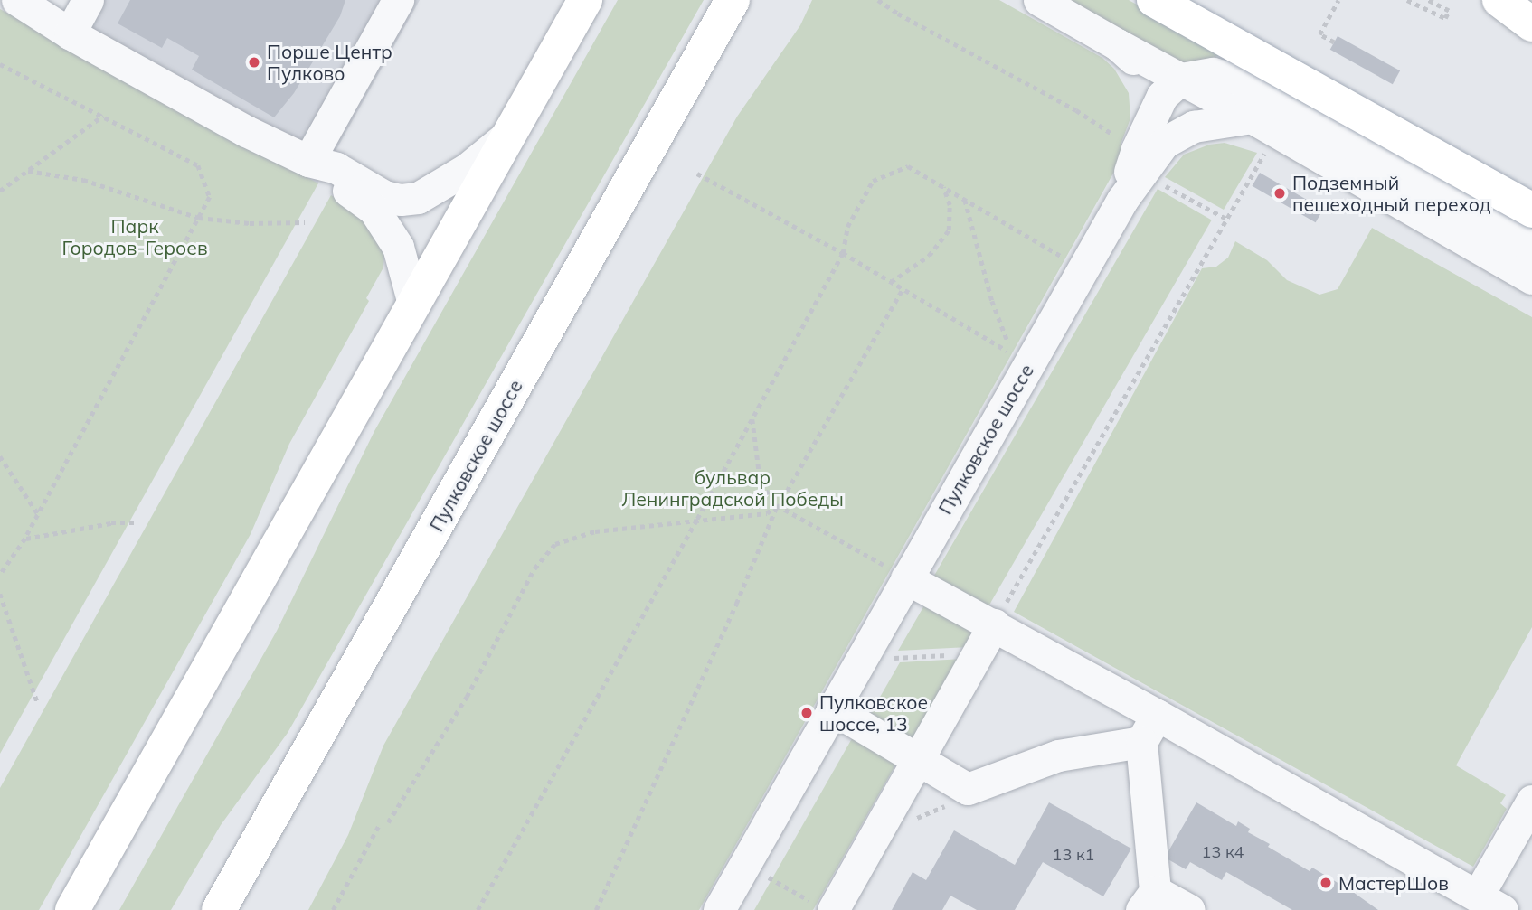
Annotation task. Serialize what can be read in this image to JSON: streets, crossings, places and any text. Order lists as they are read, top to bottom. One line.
{"streets":{"main road":["Пулковское шоссе"]},"parks":["Парк Городов-Героев","бульвар Ленинградской Победы"],"places":["Порше Центр Пулково","Подземный пешеходный переход","Пулковское шоссе, 13","МастерШов"],"house_numbers":["13 к4","13 к1"]}
